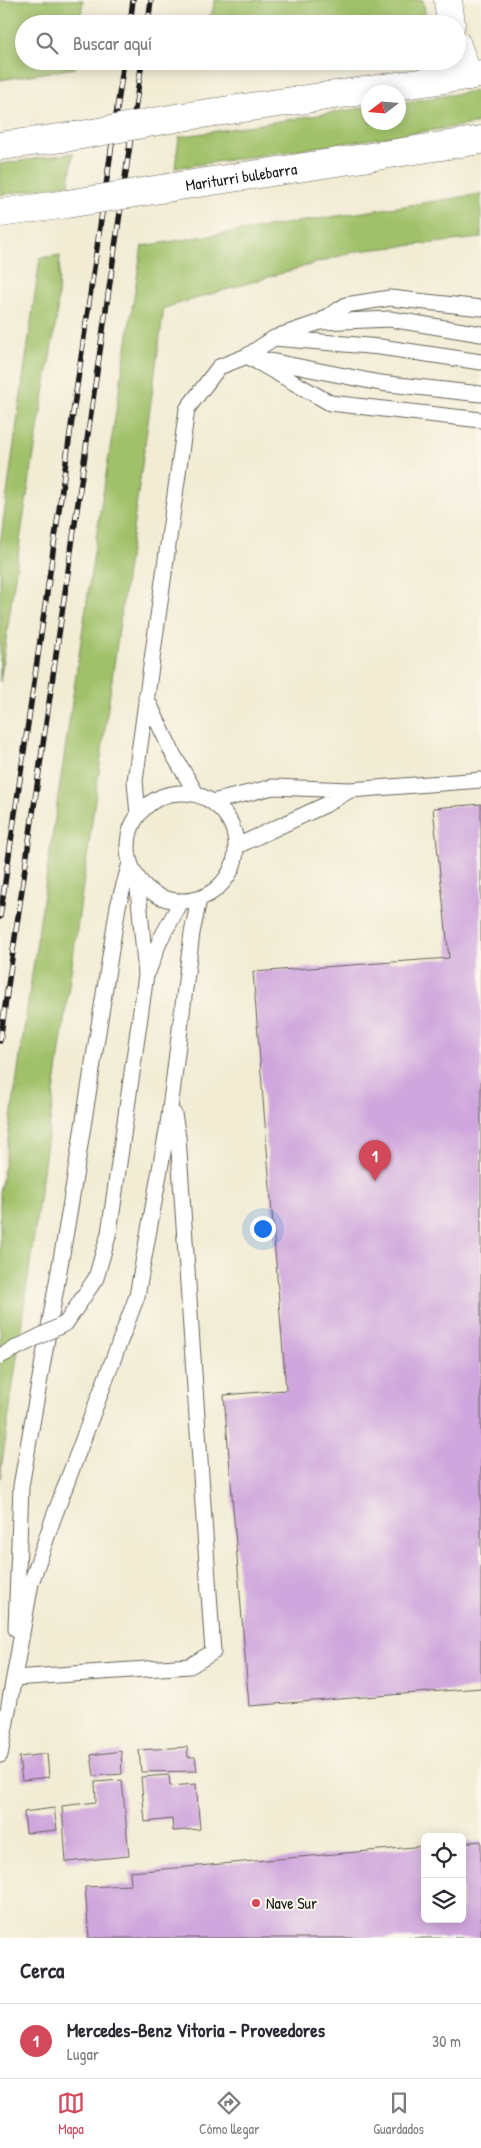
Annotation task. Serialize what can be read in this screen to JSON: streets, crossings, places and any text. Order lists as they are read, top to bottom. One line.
{"streets":{"main road":["Mariturri bulebarra"]},"places":["Nave Sur"],"north":"left","page":{"search":"Buscar aquí","pins":"1","heading":"Cerca","list":[{"mark":"1","name":"Mercedes-Benz Vitoria - Proveedores","note":"Lugar","value":"30 m"}],"nav":["Mapa","Cómo llegar","Guardados"]}}
